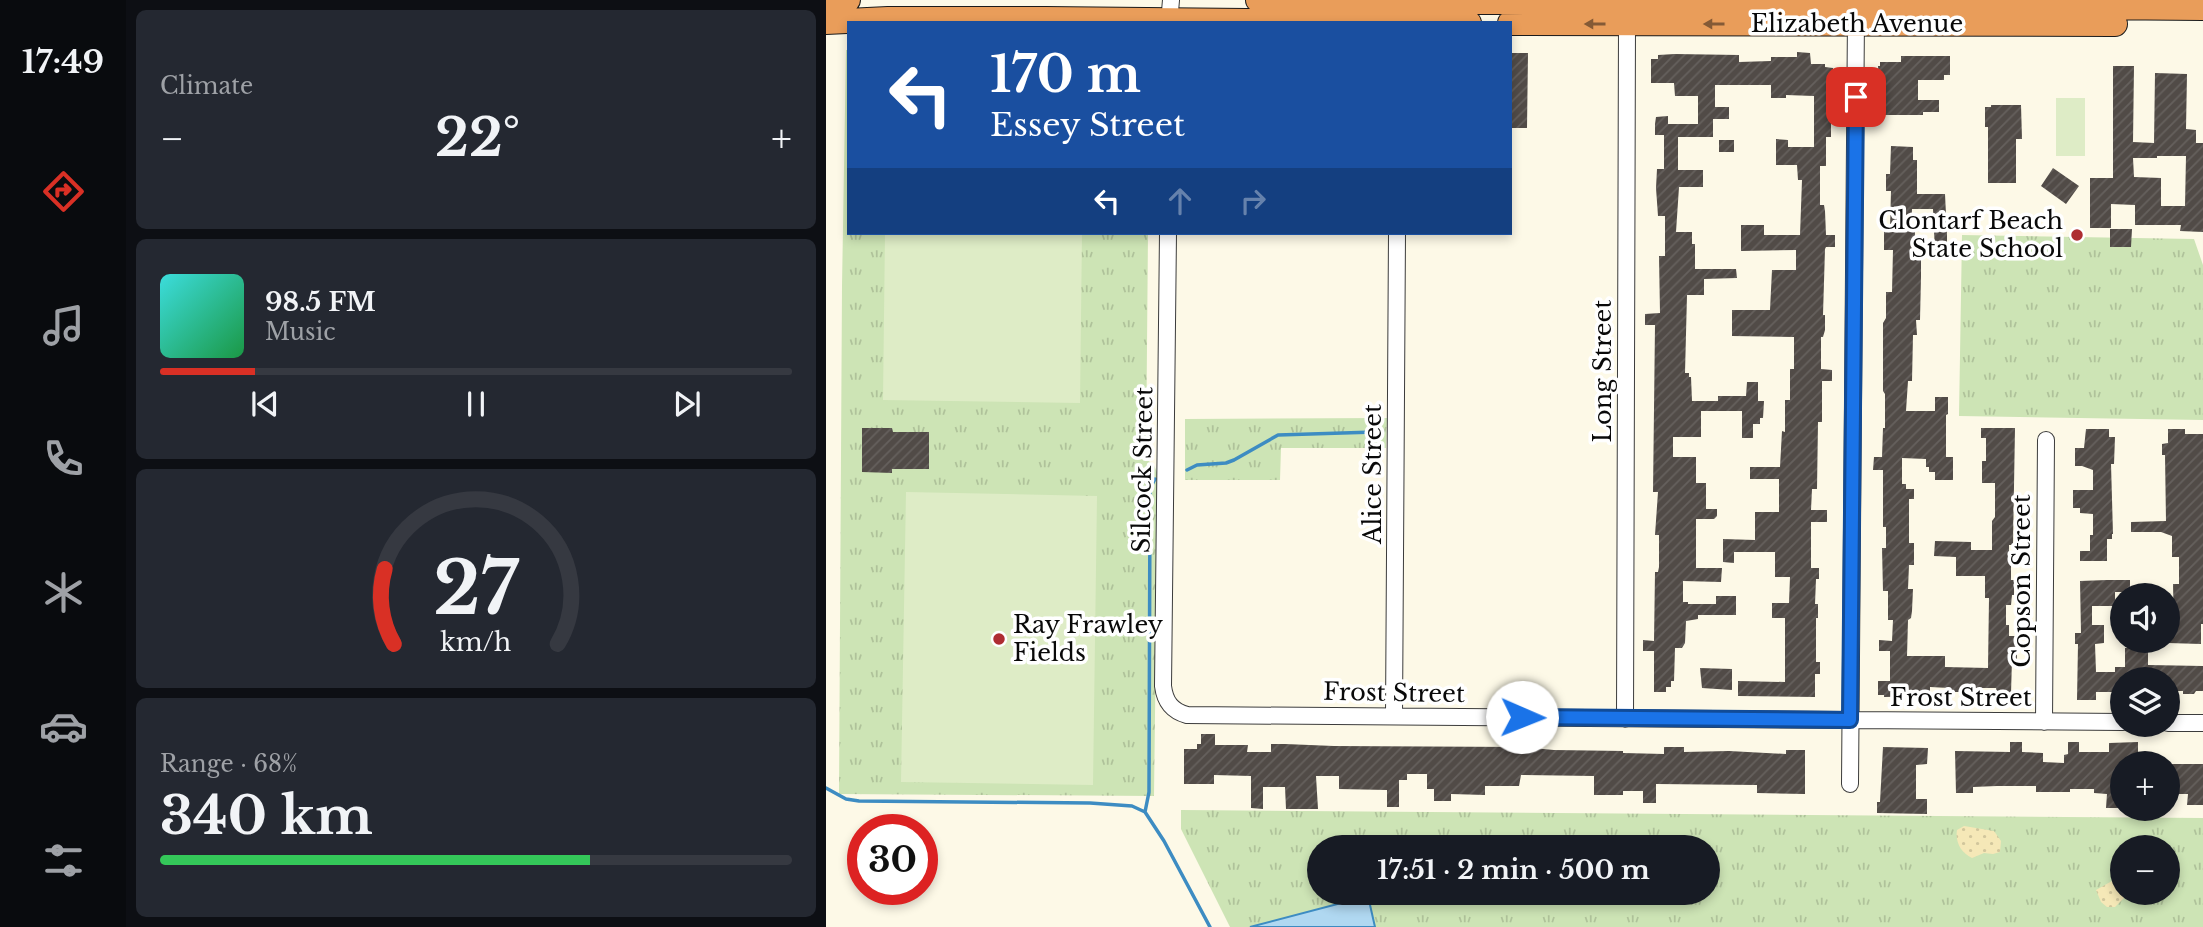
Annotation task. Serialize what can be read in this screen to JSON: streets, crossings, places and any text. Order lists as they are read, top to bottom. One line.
{"streets":{"highway":["Elizabeth Avenue"],"street":["Long Street","Silcock Street","Alice Street","Copson Street","Frost Street"]},"crossings":[["Elizabeth Avenue","Long Street"],["Long Street","Frost Street"],["Silcock Street","Frost Street"],["Alice Street","Frost Street"],["Copson Street","Frost Street"]],"places":["Clontarf Beach State School","Ray Frawley Fields"],"page":{"tabs":"17:49","tile":["Climate",["Range · 68%","340 km"]],"turn":["170 m","Essey Street"],"heat":["−","22°","+"],"song":["98.5 FM","Music"],"map_buttons":["+","−"],"limit":"30","trip":"17:51 · 2 min · 500 m","gauge":["27","km/h"]}}
